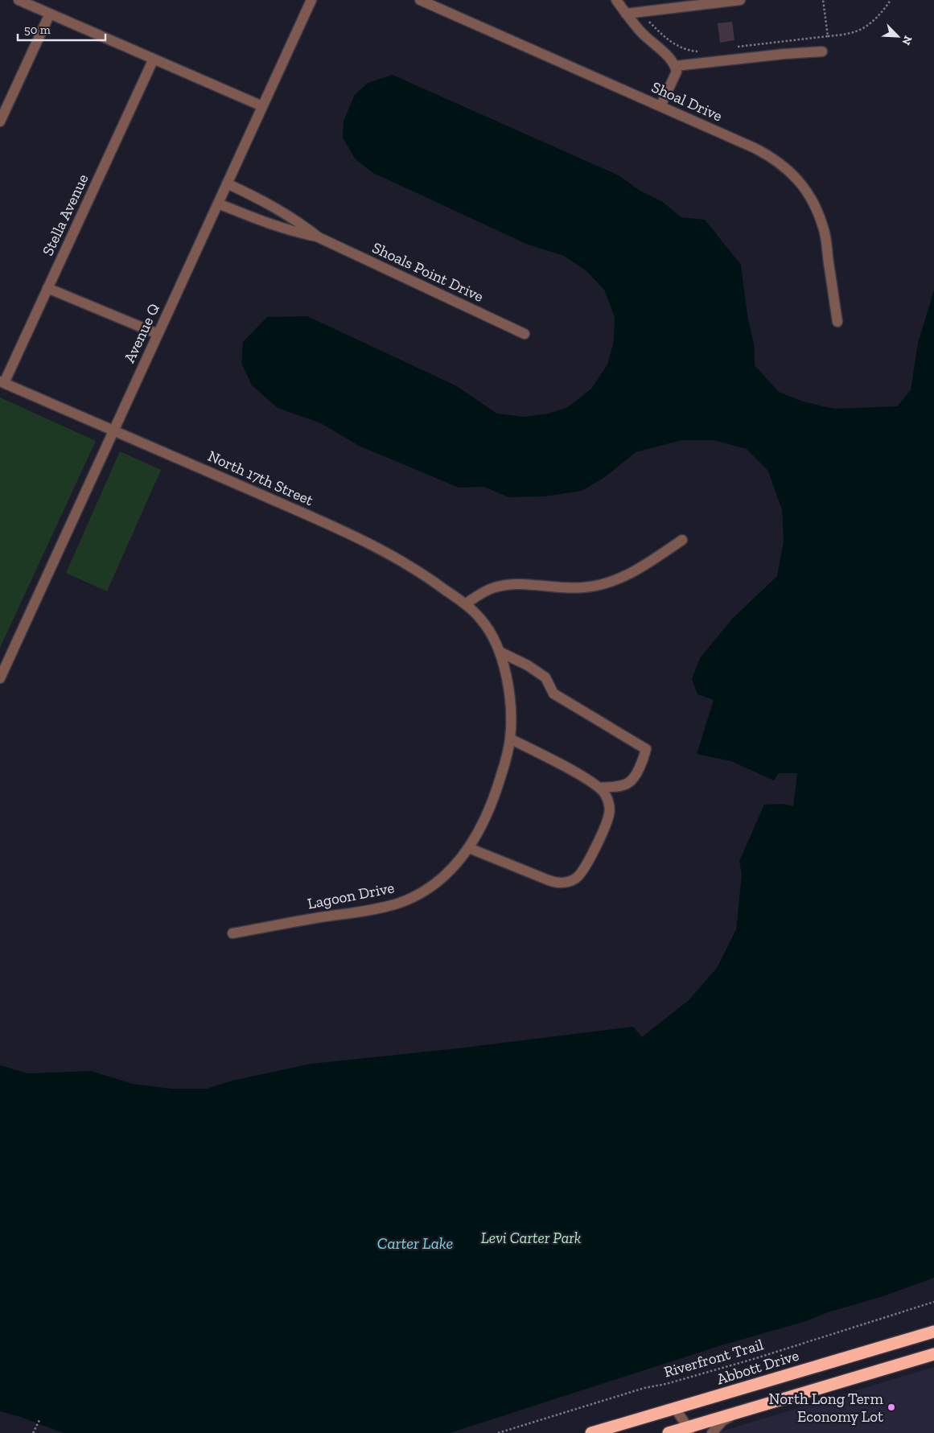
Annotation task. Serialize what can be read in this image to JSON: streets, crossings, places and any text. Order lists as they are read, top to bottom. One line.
{"streets":{"highway":["Abbott Drive"],"street":["Shoal Drive","Stella Avenue","Shoals Point Drive","Avenue Q","North 17th Street","Lagoon Drive"],"path":["Riverfront Trail"]},"crossings":[["Stella Avenue","North 17th Street"],["Shoals Point Drive","Avenue Q"],["Avenue Q","North 17th Street"],["North 17th Street","Lagoon Drive"]],"water":["Carter Lake"],"parks":["Levi Carter Park"],"places":["North Long Term Economy Lot"],"scale_bar":"50 m","north":"bottom right"}
